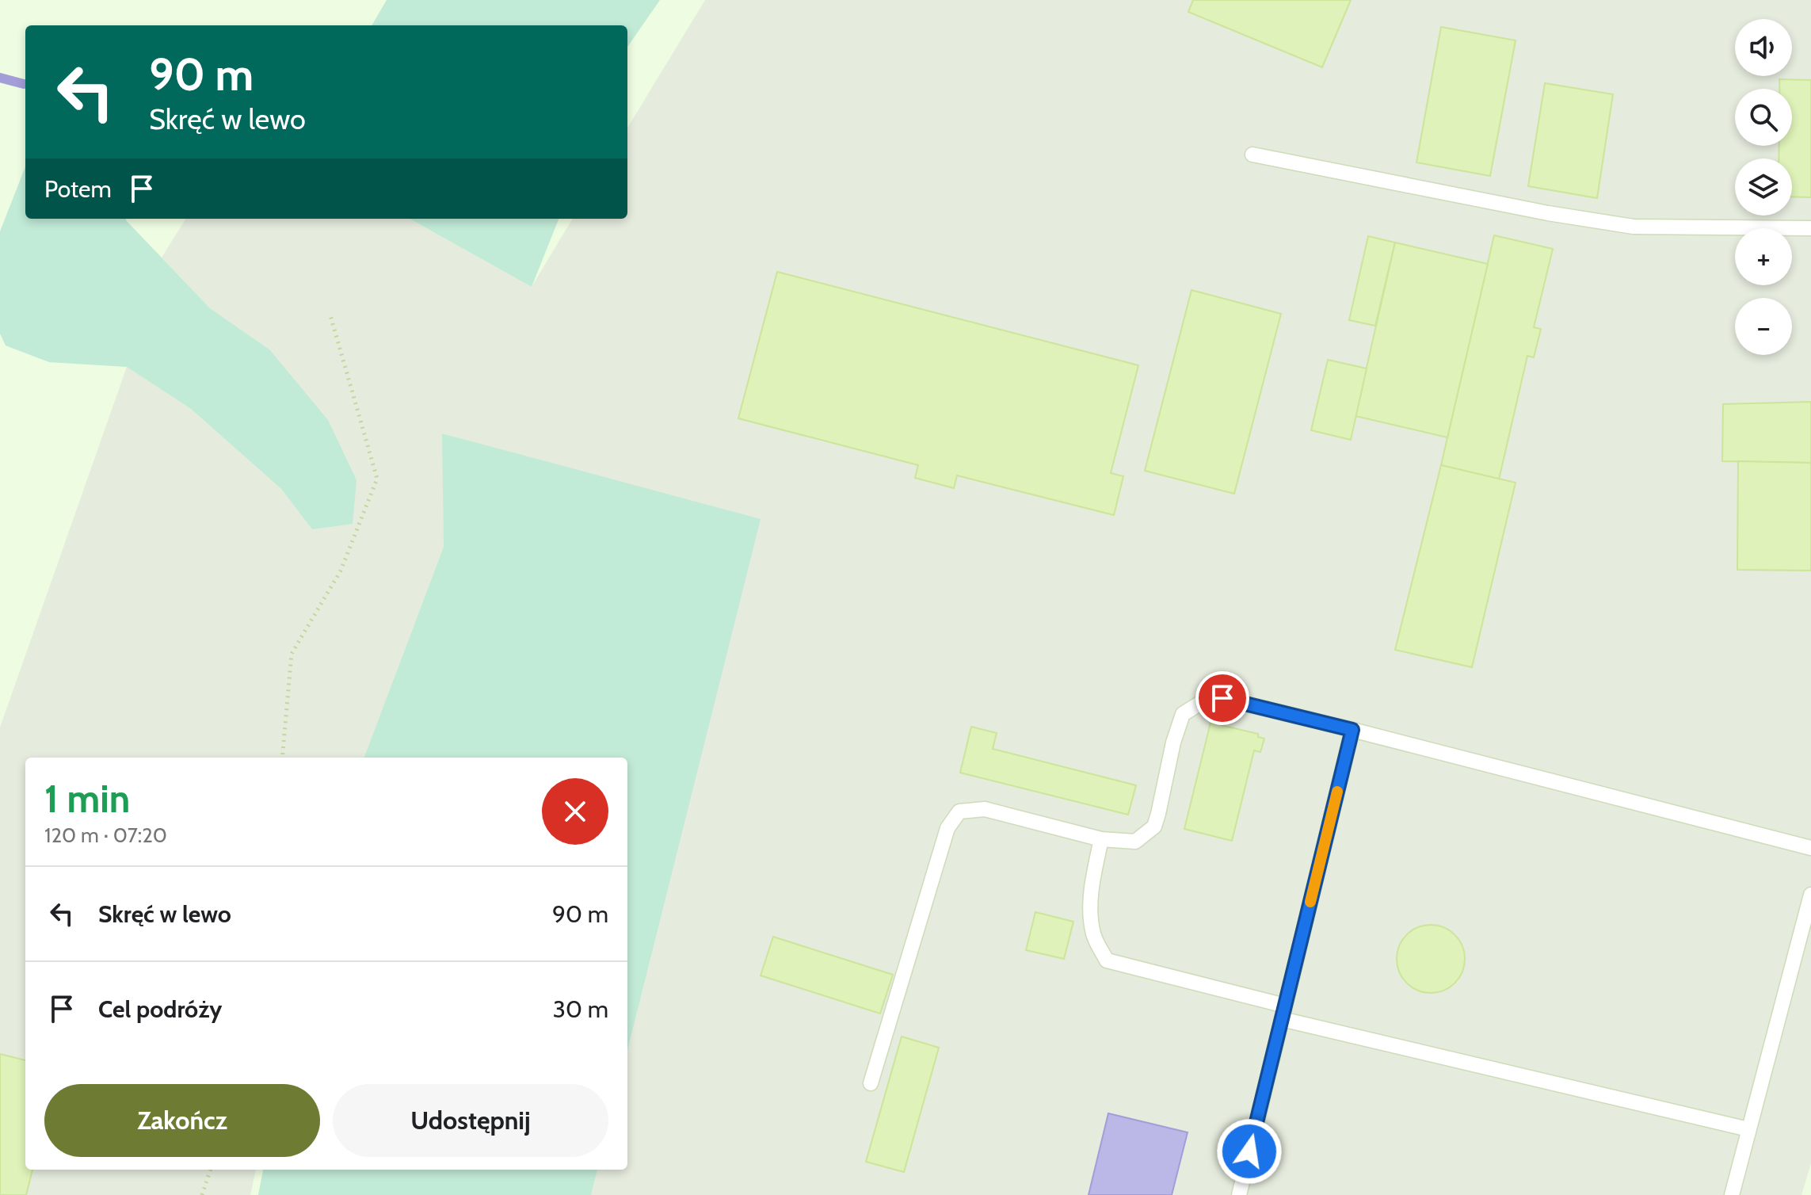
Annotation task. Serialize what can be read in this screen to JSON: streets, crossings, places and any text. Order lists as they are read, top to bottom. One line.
{"page":{"map_buttons":["+","−"],"turn":["90 m","Skręć w lewo"],"then":"Potem","heading":["1 min","120 m · 07:20"],"list":[{"name":"Skręć w lewo","value":"90 m"},{"name":"Cel podróży","value":"30 m"}],"buttons":["Zakończ","Udostępnij"]}}
